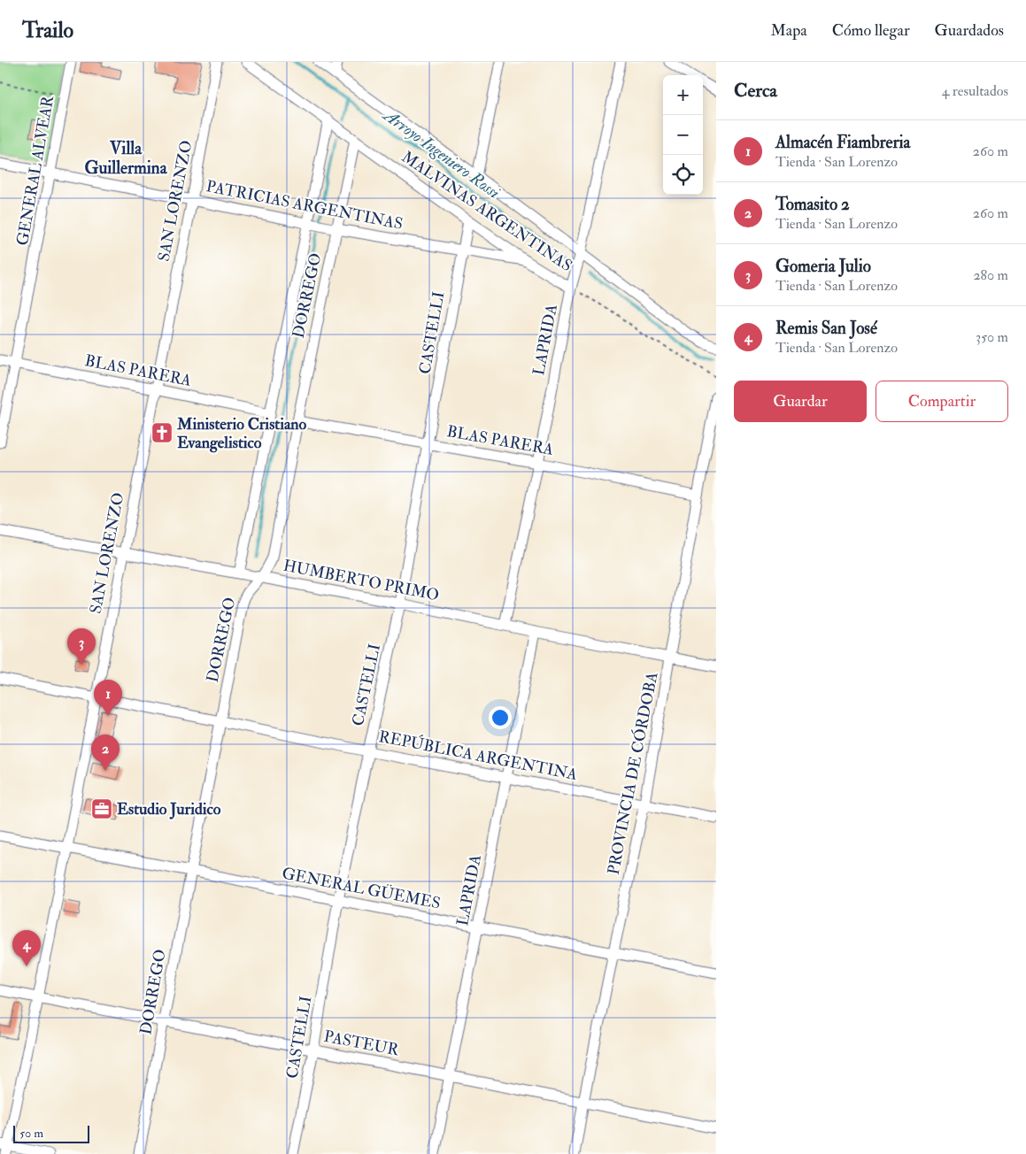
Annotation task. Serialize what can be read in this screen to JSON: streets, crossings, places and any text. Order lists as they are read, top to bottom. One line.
{"streets":{"street":["GENERAL ALVEAR","SAN LORENZO","PATRICIAS ARGENTINAS","MALVINAS ARGENTINAS","DORREGO","CASTELLI","LAPRIDA","BLAS PARERA","HUMBERTO PRIMO","REPÚBLICA ARGENTINA","PROVINCIA DE CÓRDOBA","GENERAL GÜEMES","PASTEUR"]},"crossings":[["GENERAL ALVEAR","PATRICIAS ARGENTINAS"],["GENERAL ALVEAR","BLAS PARERA"],["SAN LORENZO","PATRICIAS ARGENTINAS"],["SAN LORENZO","BLAS PARERA"],["SAN LORENZO","HUMBERTO PRIMO"],["SAN LORENZO","REPÚBLICA ARGENTINA"],["SAN LORENZO","GENERAL GÜEMES"],["SAN LORENZO","PASTEUR"],["PATRICIAS ARGENTINAS","MALVINAS ARGENTINAS"],["PATRICIAS ARGENTINAS","DORREGO"],["PATRICIAS ARGENTINAS","CASTELLI"],["MALVINAS ARGENTINAS","DORREGO"],["MALVINAS ARGENTINAS","CASTELLI"],["MALVINAS ARGENTINAS","LAPRIDA"],["DORREGO","BLAS PARERA"],["DORREGO","HUMBERTO PRIMO"],["DORREGO","REPÚBLICA ARGENTINA"],["DORREGO","GENERAL GÜEMES"],["DORREGO","PASTEUR"],["CASTELLI","BLAS PARERA"],["CASTELLI","HUMBERTO PRIMO"],["CASTELLI","REPÚBLICA ARGENTINA"],["CASTELLI","GENERAL GÜEMES"],["CASTELLI","PASTEUR"],["LAPRIDA","BLAS PARERA"],["LAPRIDA","HUMBERTO PRIMO"],["LAPRIDA","REPÚBLICA ARGENTINA"],["LAPRIDA","GENERAL GÜEMES"],["LAPRIDA","PASTEUR"],["BLAS PARERA","PROVINCIA DE CÓRDOBA"],["HUMBERTO PRIMO","PROVINCIA DE CÓRDOBA"],["REPÚBLICA ARGENTINA","PROVINCIA DE CÓRDOBA"],["PROVINCIA DE CÓRDOBA","GENERAL GÜEMES"],["PROVINCIA DE CÓRDOBA","PASTEUR"]],"districts":["Villa Guillermina"],"water":["Arroyo Ingeniero Rossi"],"places":{"church":["Ministerio Cristiano Evangelistico"],"office":["Estudio Juridico"]},"scale_bar":"50 m","page":{"header":"Trailo","nav":["Mapa","Cómo llegar","Guardados"],"heading":["Cerca","4 resultados"],"map_buttons":["+","−"],"list":[{"mark":"1","name":"Almacén Fiambreria","note":"Tienda · San Lorenzo","value":"260 m"},{"mark":"2","name":"Tomasito 2","note":"Tienda · San Lorenzo","value":"260 m"},{"mark":"3","name":"Gomeria Julio","note":"Tienda · San Lorenzo","value":"280 m"},{"mark":"4","name":"Remis San José","note":"Tienda · San Lorenzo","value":"350 m"}],"buttons":["Guardar","Compartir"],"pins":["3","1","2","4"],"scale":"50 m"}}
